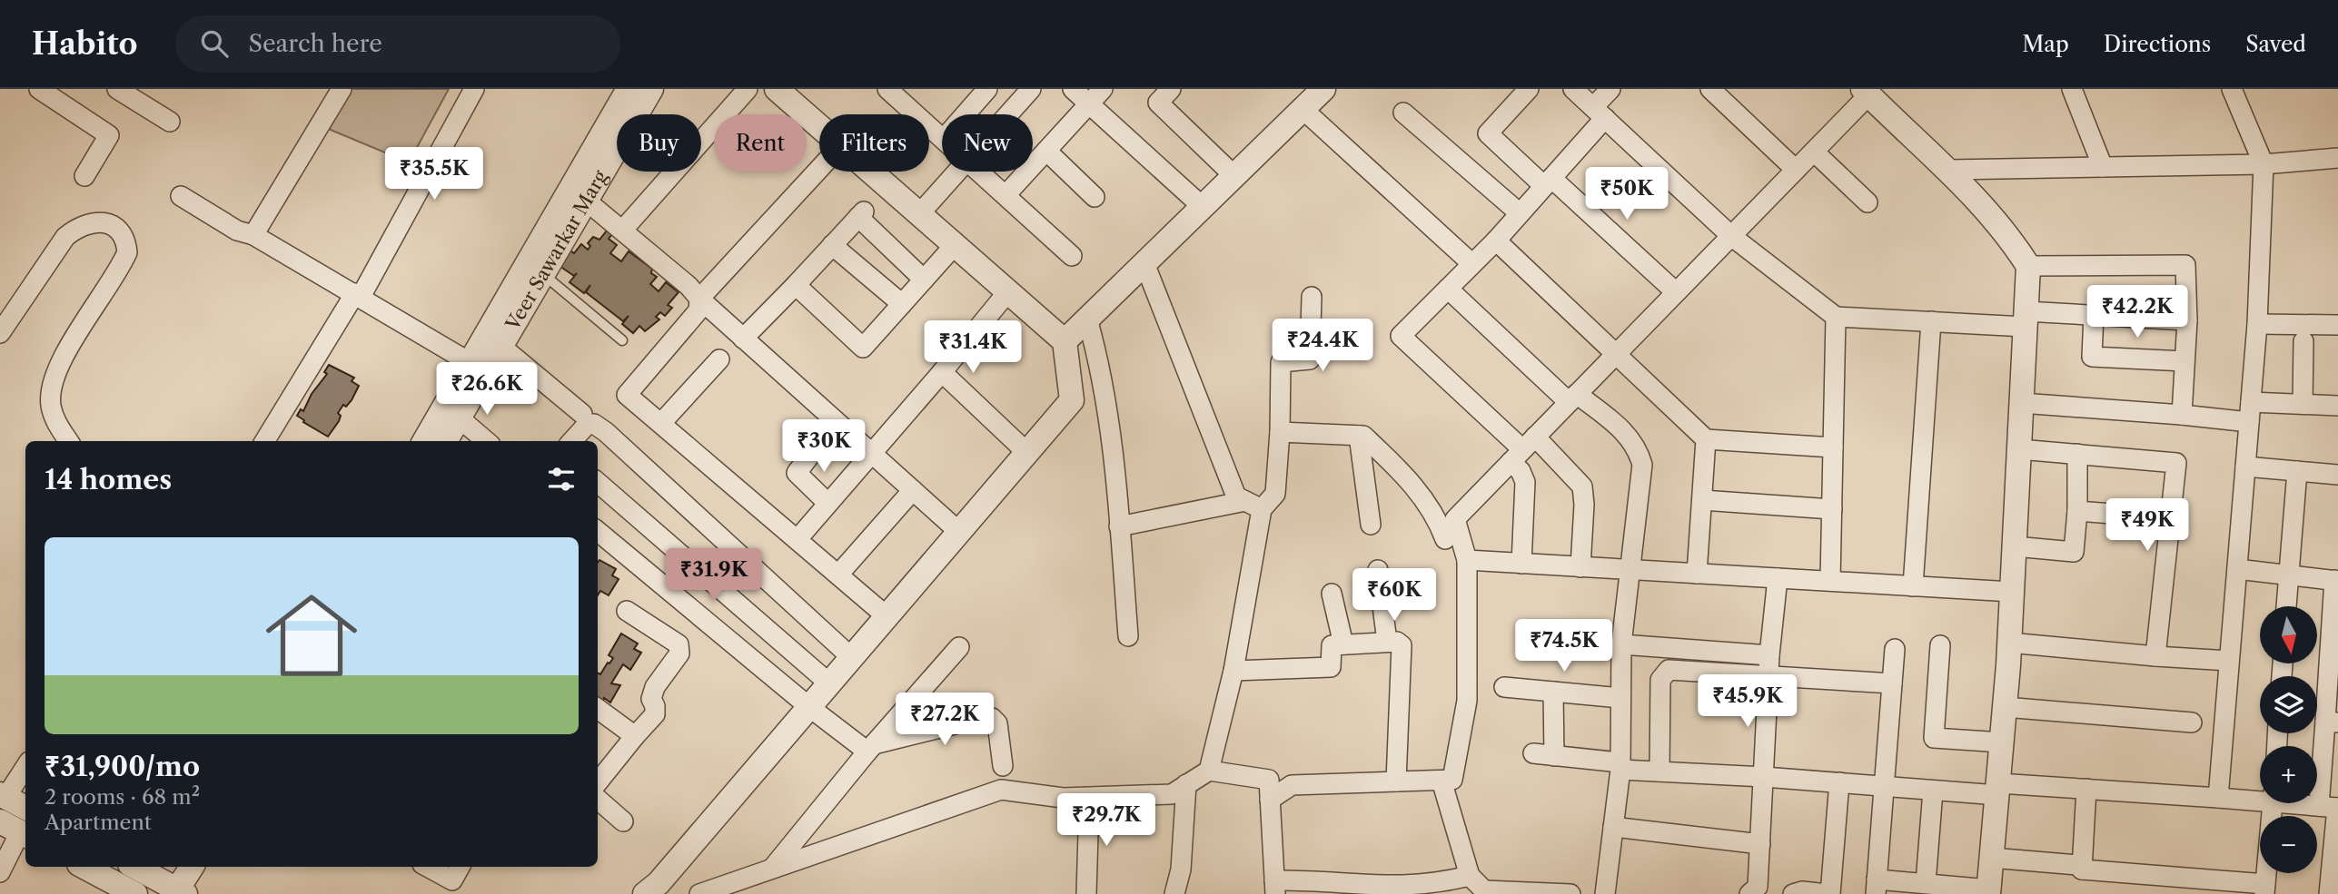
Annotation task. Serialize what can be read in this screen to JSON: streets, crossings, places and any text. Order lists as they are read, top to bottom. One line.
{"streets":{"street":["Veer Sawarkar Marg"]},"north":"bottom","page":{"header":"Habito","search":"Search here","nav":["Map","Directions","Saved"],"chip":["Buy","Rent","Filters","New"],"price":["₹35.5K","₹50K","₹42.2K","₹24.4K","₹31.4K","₹26.6K","₹30K","₹49K","₹31.9K","₹60K","₹74.5K","₹45.9K","₹27.2K","₹29.7K"],"heading":"14 homes","list":[{"name":"₹31,900/mo","note":"2 rooms · 68 m² · Apartment"}],"map_buttons":["+","−"]}}
